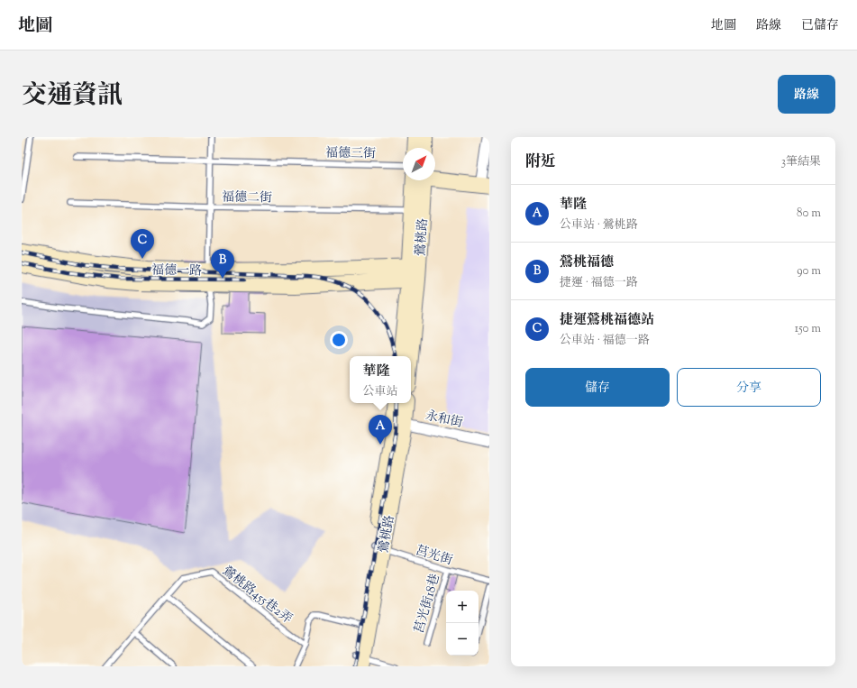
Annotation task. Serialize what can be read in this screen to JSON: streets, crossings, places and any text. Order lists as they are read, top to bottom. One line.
{"streets":{"main road":["鶯桃路","福德一路"],"street":["永和街"],"lane":["福德三街","福德二街","莒光街","鶯桃路455巷2弄","莒光街18巷"]},"crossings":[["福德二街","鶯桃路"],["鶯桃路","福德一路"],["鶯桃路","永和街"],["鶯桃路","莒光街"],["莒光街","莒光街18巷"]],"north":"top right","page":{"header":"地圖","nav":["地圖","路線","已儲存"],"title":"交通資訊","buttons":["路線",["儲存","分享"]],"heading":["附近","3筆結果"],"list":[{"mark":"A","name":"華隆","note":"公車站 · 鶯桃路","value":"80 m"},{"mark":"B","name":"鶯桃福德","note":"捷運 · 福德一路","value":"90 m"},{"mark":"C","name":"捷運鶯桃福德站","note":"公車站 · 福德一路","value":"150 m"}],"pins":["C","B","A"],"popup":["華隆","公車站"],"map_buttons":["+","−"]}}
